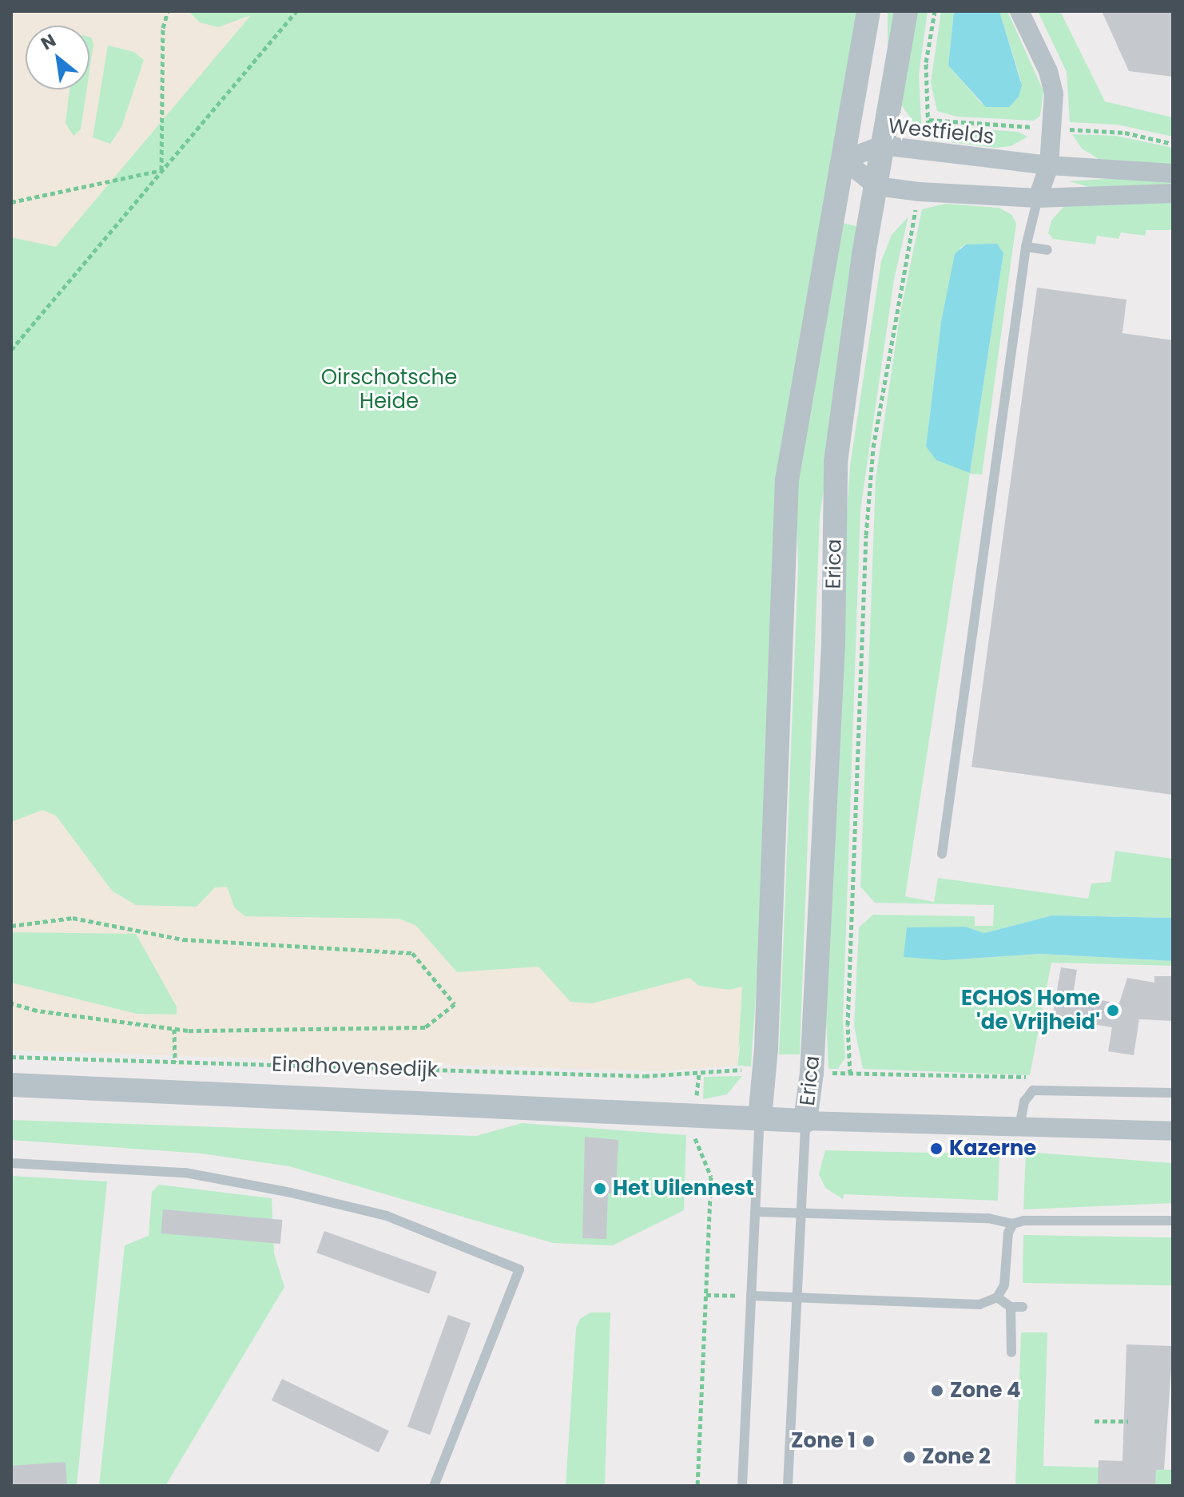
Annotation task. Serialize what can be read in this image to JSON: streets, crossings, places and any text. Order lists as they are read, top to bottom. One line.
{"streets":{"street":["Westfields","Erica","Eindhovensedijk"]},"crossings":[["Westfields","Erica"],["Erica","Eindhovensedijk"]],"parks":["Oirschotsche Heide"],"places":["ECHOS Home 'de Vrijheid'","Kazerne","Het Uilennest","Zone 4","Zone 1","Zone 2"],"north":"top left"}
